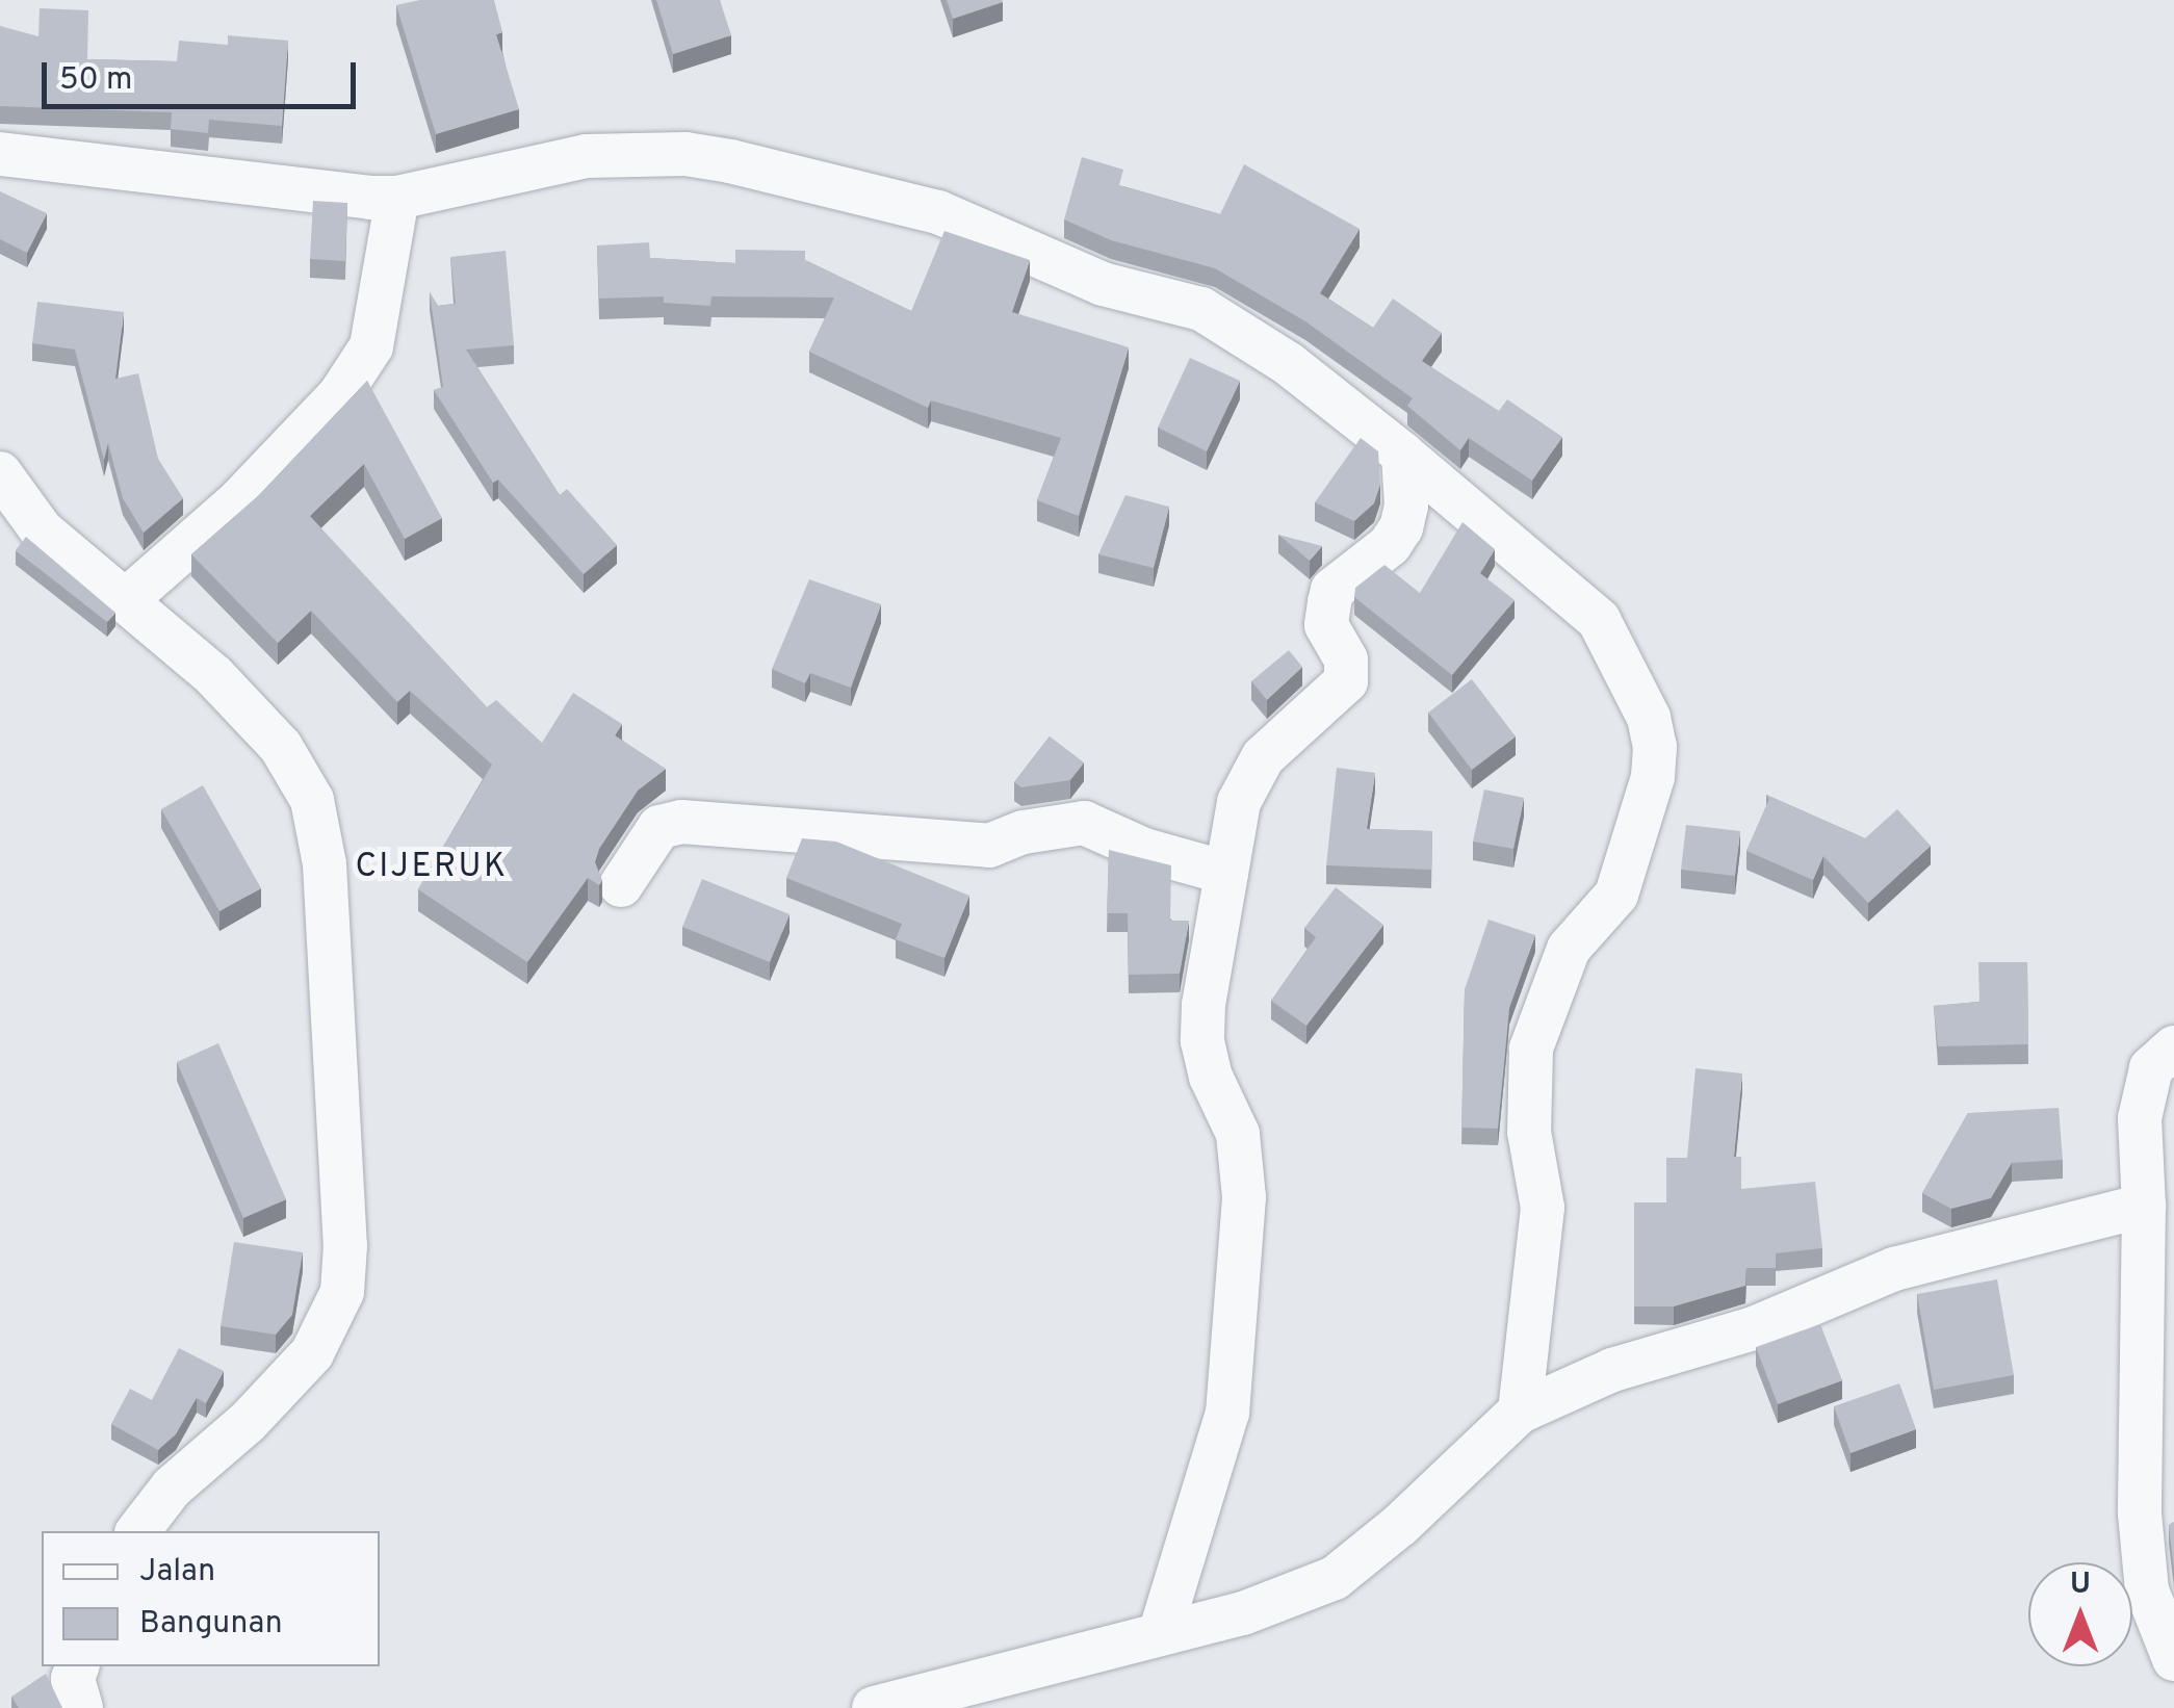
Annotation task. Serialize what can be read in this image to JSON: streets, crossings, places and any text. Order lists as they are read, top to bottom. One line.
{"districts":["CIJERUK"],"legend":["Jalan","Bangunan"],"scale_bar":"50 m","north":"top"}
